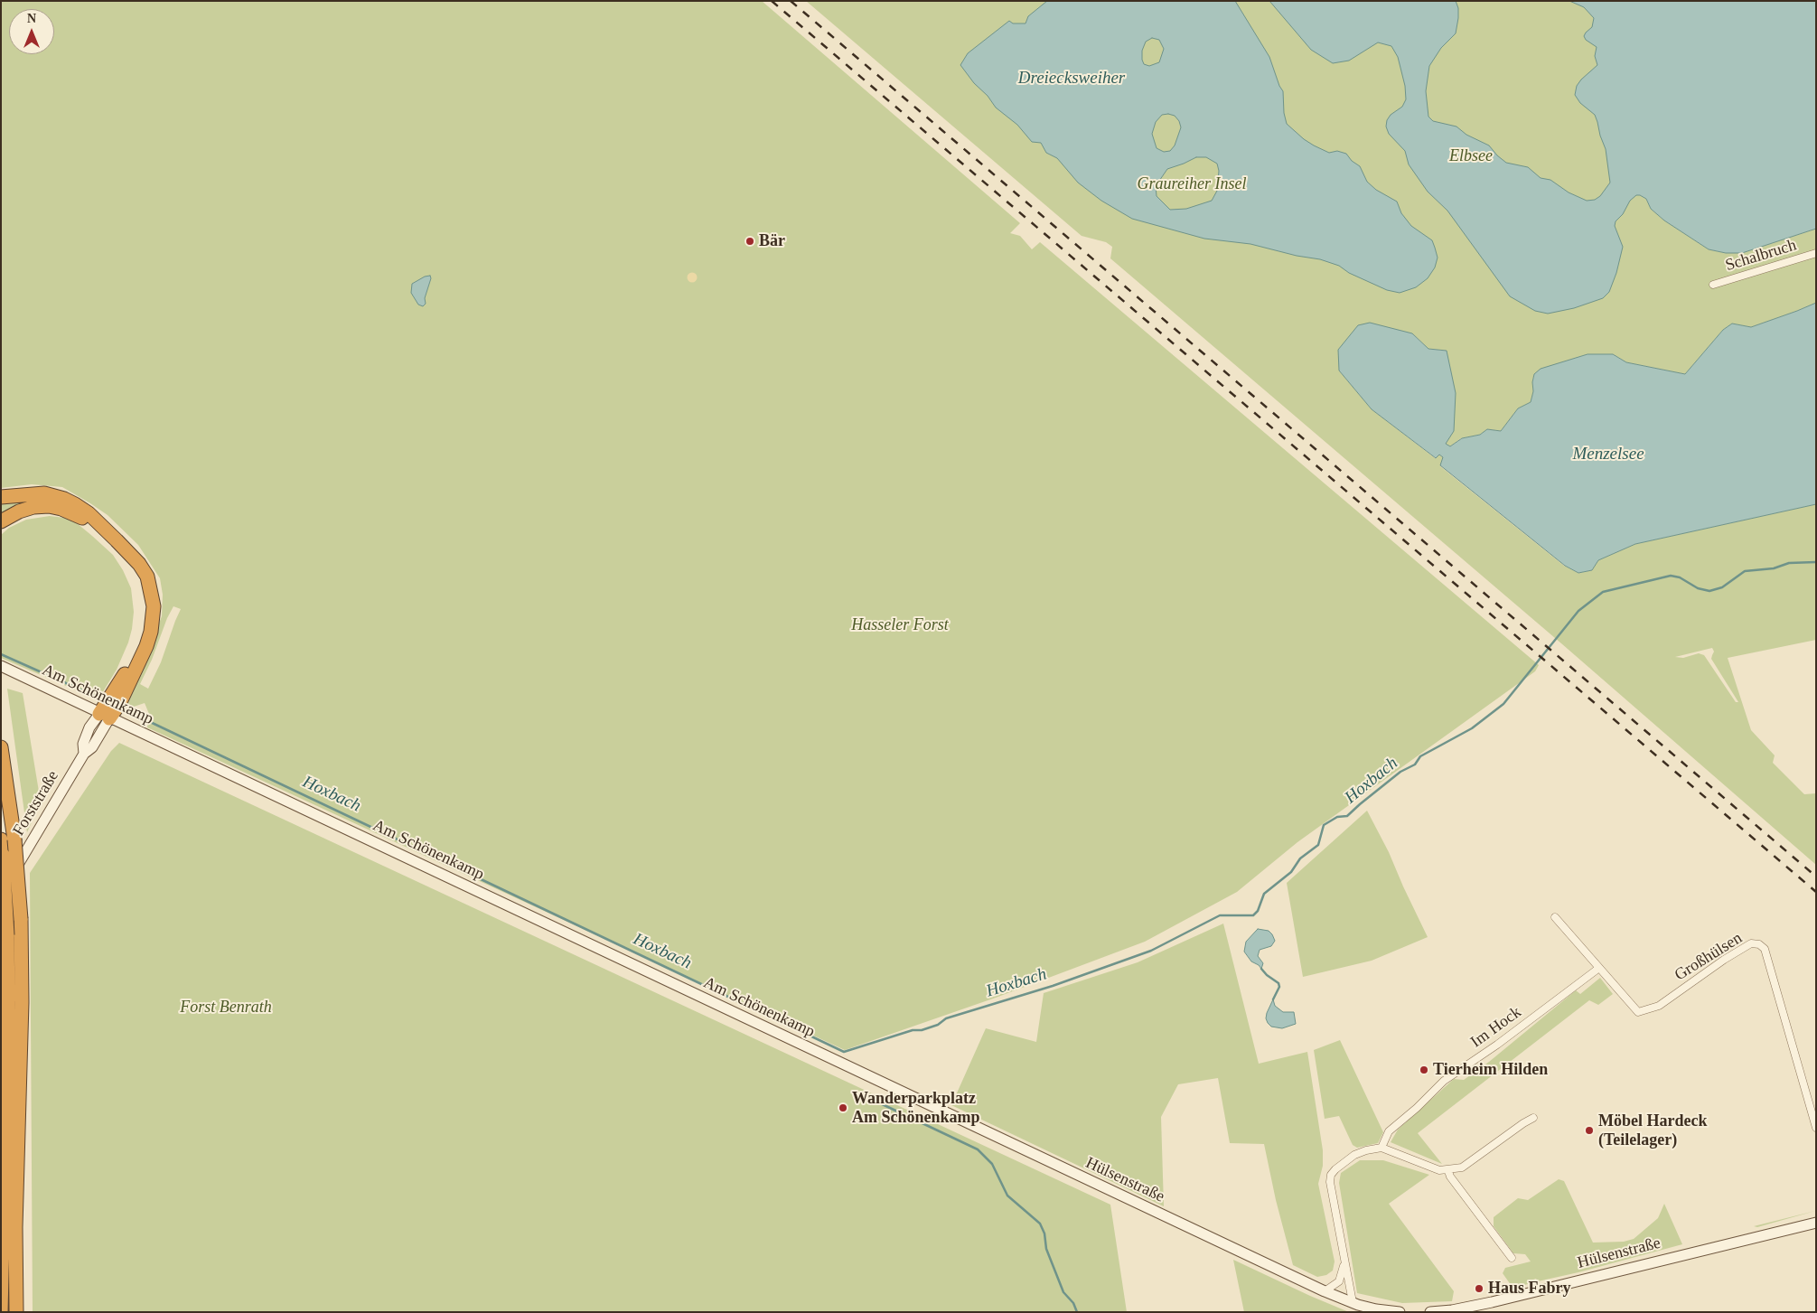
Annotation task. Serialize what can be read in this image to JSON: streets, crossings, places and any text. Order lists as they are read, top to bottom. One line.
{"streets":{"main road":["Am Schönenkamp","Forststraße","Hülsenstraße"],"street":["Schalbruch","Großhülsen","Im Hock"]},"crossings":[["Am Schönenkamp","Forststraße"],["Am Schönenkamp","Hülsenstraße"]],"water":["Dreiecksweiher","Menzelsee","Hoxbach"],"parks":["Elbsee","Graureiher Insel","Hasseler Forst","Forst Benrath"],"places":["Bär","Tierheim Hilden","Wanderparkplatz Am Schönenkamp","Möbel Hardeck (Teilelager)","Haus Fabry"],"north":"top"}
